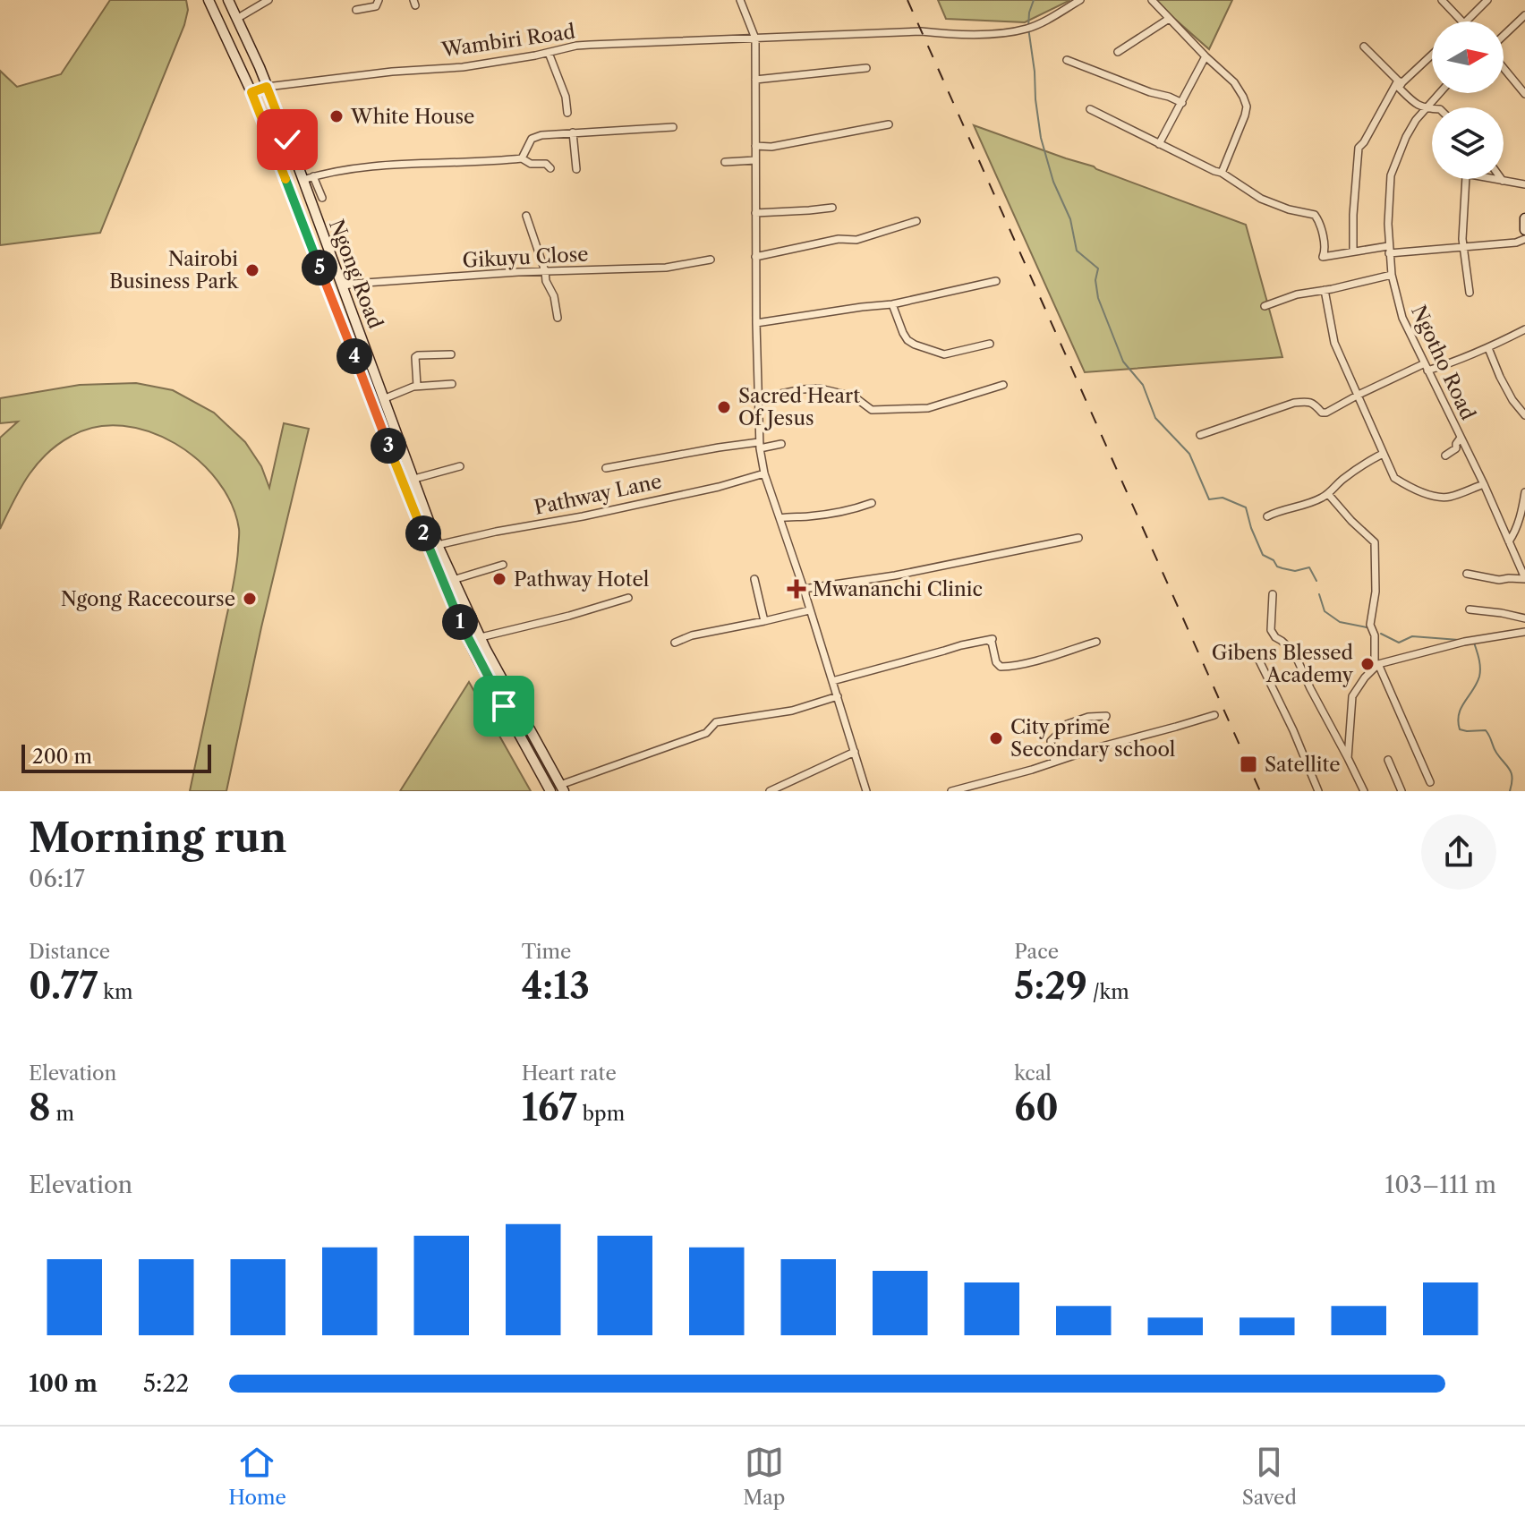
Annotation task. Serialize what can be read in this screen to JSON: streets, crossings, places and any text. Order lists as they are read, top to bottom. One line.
{"streets":{"main road":["Ngong Road"],"street":["Wambiri Road","Gikuyu Close","Ngotho Road","Pathway Lane"]},"crossings":[["Wambiri Road","Ngong Road"],["Gikuyu Close","Ngong Road"],["Ngong Road","Pathway Lane"]],"places":{"other":["White House","Nairobi Business Park","Sacred Heart Of Jesus","Pathway Hotel","Ngong Racecourse","Gibens Blessed Academy","City prime Secondary school"],"health":["Mwananchi Clinic"],"transit":["Satellite"]},"scale_bar":"200 m","north":"right","page":{"pins":["5","4","3","2","1"],"scale":"200 m","heading":["Morning run","06:17"],"stats":[["Distance","0.77 km"],["Time","4:13"],["Pace","5:29 /km"],["Elevation","8 m"],["Heart rate","167 bpm"],["kcal","60"]],"chart":["Elevation","103–111 m"],"list":[{"name":"100 m","note":"5:22"}],"tabs":["Home","Map","Saved"]}}
